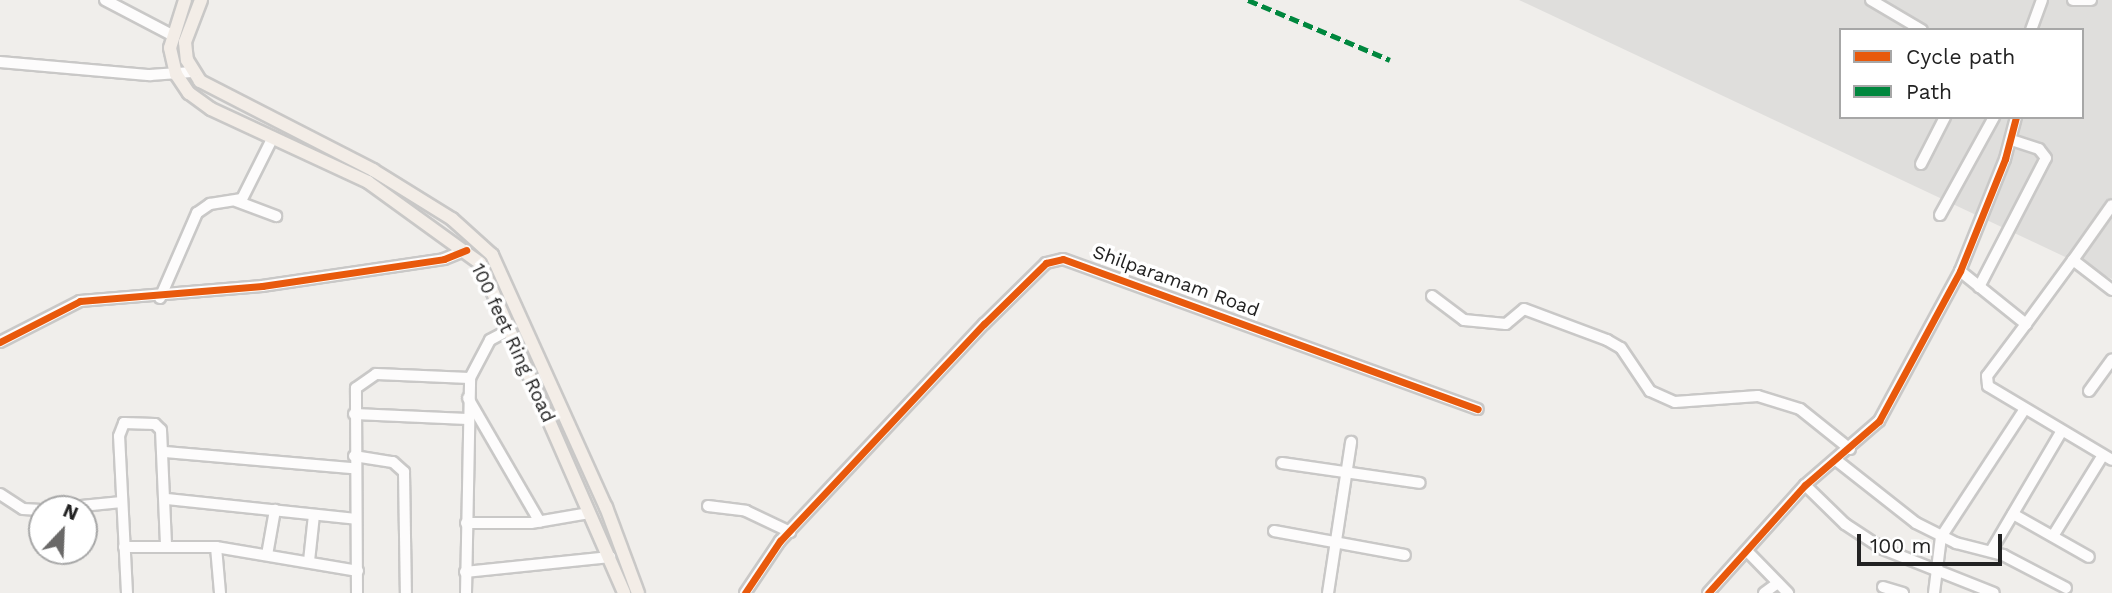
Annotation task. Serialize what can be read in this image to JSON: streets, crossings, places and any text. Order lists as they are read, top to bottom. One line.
{"streets":{"main road":["100 feet Ring Road"],"street":["Shilparamam Road"]},"legend":["Cycle path","Path"],"scale_bar":"100 m","north":"top right"}
